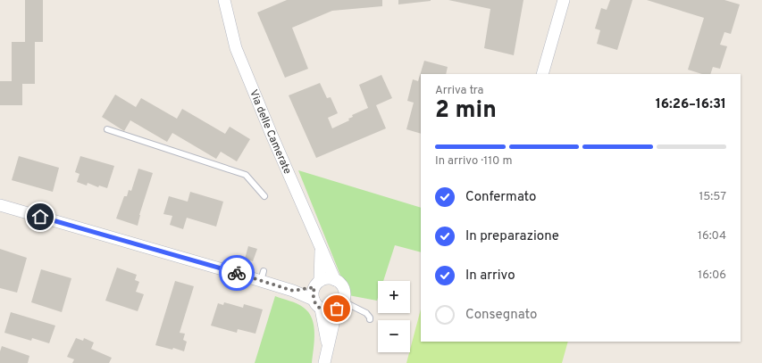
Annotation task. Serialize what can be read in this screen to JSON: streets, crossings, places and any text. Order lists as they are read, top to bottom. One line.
{"streets":{"street":["Via delle Camerate"]},"page":{"heading":["2 min","Arriva tra","16:26–16:31"],"bar":"In arrivo · 110 m","list":[["Confermato","15:57"],["In preparazione","16:04"],["In arrivo","16:06"],"Consegnato"],"map_buttons":["+","−"]}}
